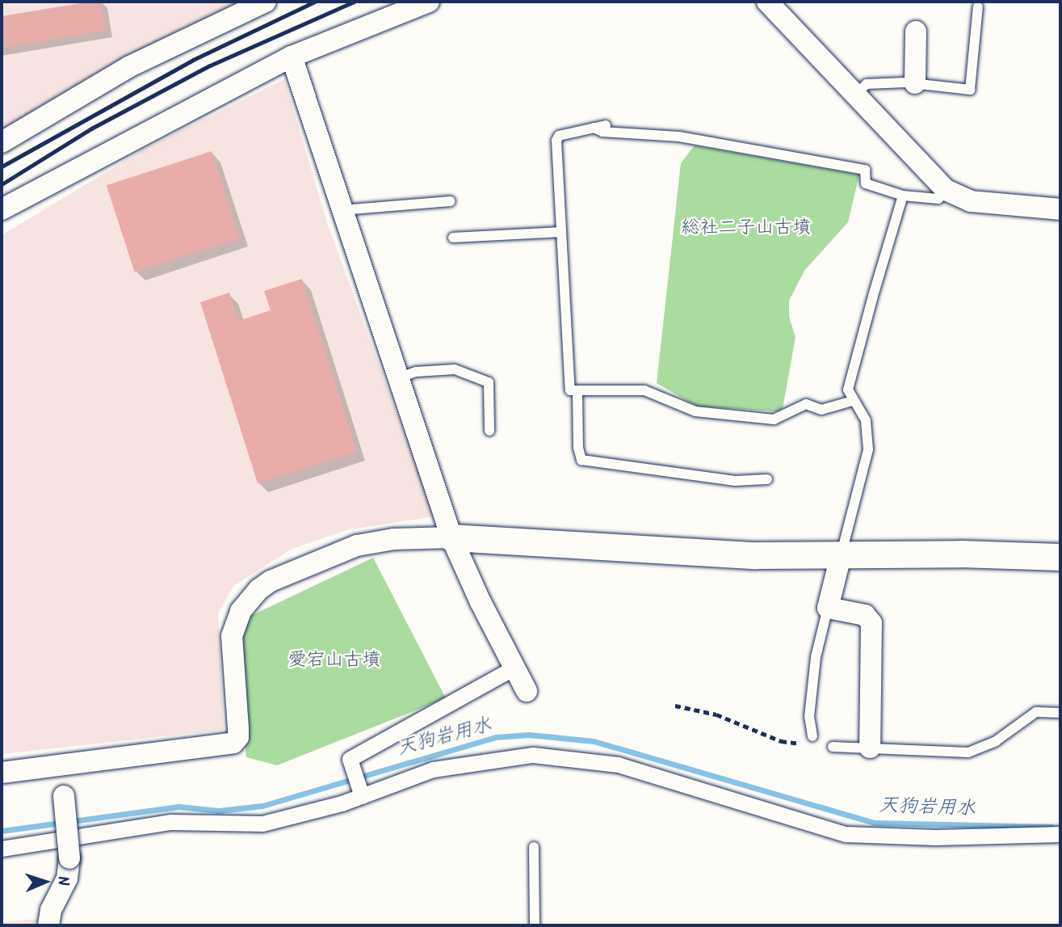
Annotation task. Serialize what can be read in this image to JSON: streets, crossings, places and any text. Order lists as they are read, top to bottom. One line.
{"water":["天狗岩用水"],"parks":["総社二子山古墳","愛宕山古墳"],"north":"right"}
